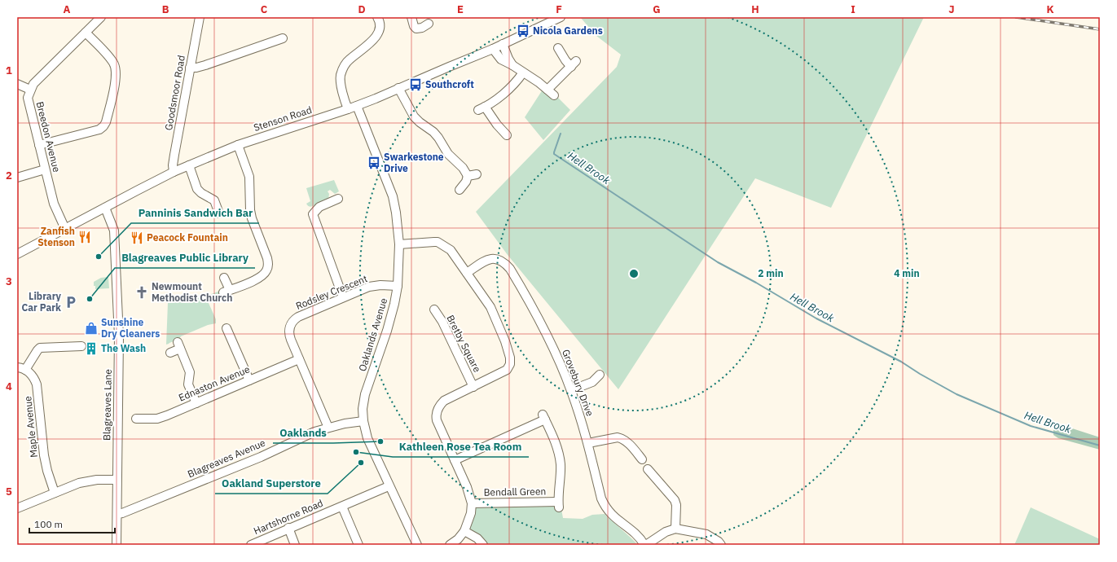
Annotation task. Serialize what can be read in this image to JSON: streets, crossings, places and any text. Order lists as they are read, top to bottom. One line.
{"streets":{"street":["Goodsmoor Road","Stenson Road","Breedon Avenue","Rodsley Crescent","Oaklands Avenue","Bretby Square","Grovebury Drive","Ednaston Avenue","Blagreaves Lane","Maple Avenue","Blagreaves Avenue","Bendall Green","Hartshorne Road"]},"crossings":[["Goodsmoor Road","Stenson Road"],["Stenson Road","Breedon Avenue"],["Stenson Road","Oaklands Avenue"],["Stenson Road","Blagreaves Lane"],["Rodsley Crescent","Oaklands Avenue"],["Rodsley Crescent","Ednaston Avenue"],["Rodsley Crescent","Blagreaves Avenue"],["Oaklands Avenue","Blagreaves Avenue"],["Oaklands Avenue","Hartshorne Road"],["Blagreaves Lane","Blagreaves Avenue"]],"water":["Hell Brook"],"places":{"bus stop":["Nicola Gardens","Southcroft","Swarkestone Drive"],"restaurant":["Zanfish Stenson","Peacock Fountain"],"other":["Panninis Sandwich Bar","Blagreaves Public Library","Oaklands","Kathleen Rose Tea Room","Oakland Superstore"],"church":["Newmount Methodist Church"],"parking":["Library Car Park"],"shop":["Sunshine Dry Cleaners"],"building":["The Wash"]},"scale_bar":"100 m","grid":{"columns":["A","B","C","D","E","F","G","H","I","J","K"],"rows":["1","2","3","4","5"]},"rings":["2 min","4 min"]}
